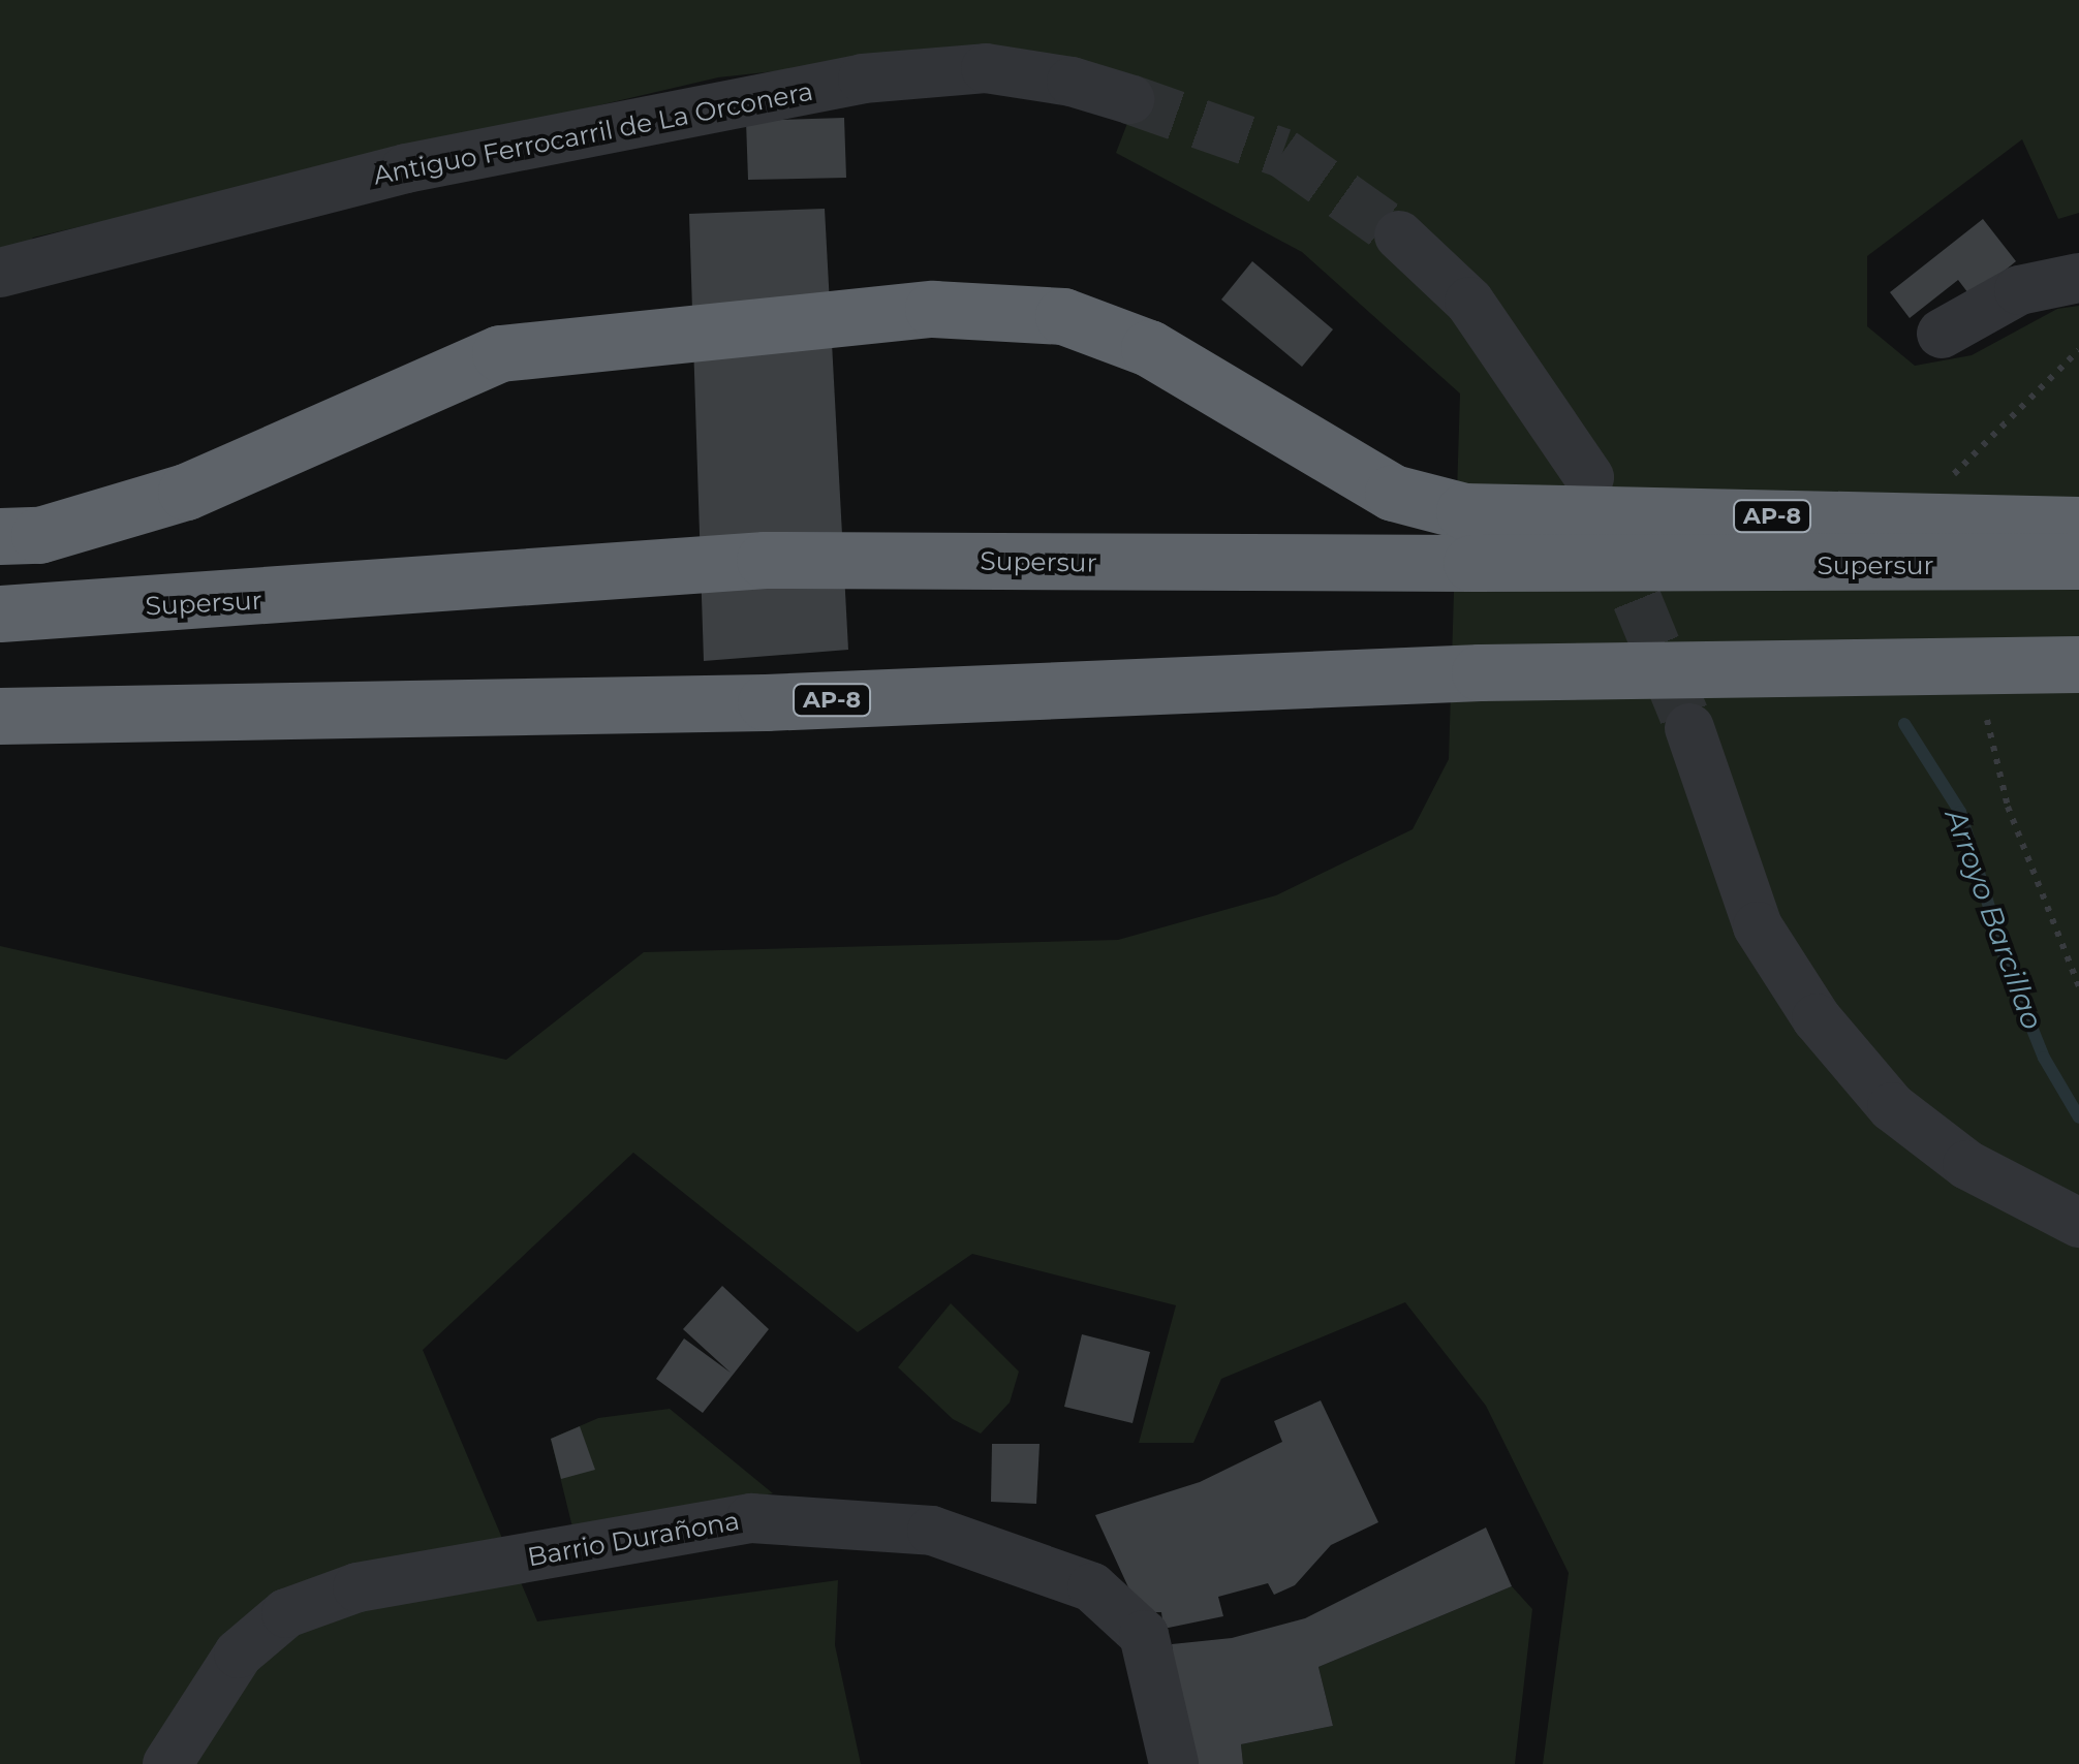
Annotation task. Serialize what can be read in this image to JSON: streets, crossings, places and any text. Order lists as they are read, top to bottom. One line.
{"streets":{"highway":["AP-8","Supersur"],"street":["Antiguo Ferrocarril de La Orconera","Barrio Durañona"]},"crossings":[["AP-8","Supersur"]],"water":["Arroyo Barcillao"]}
